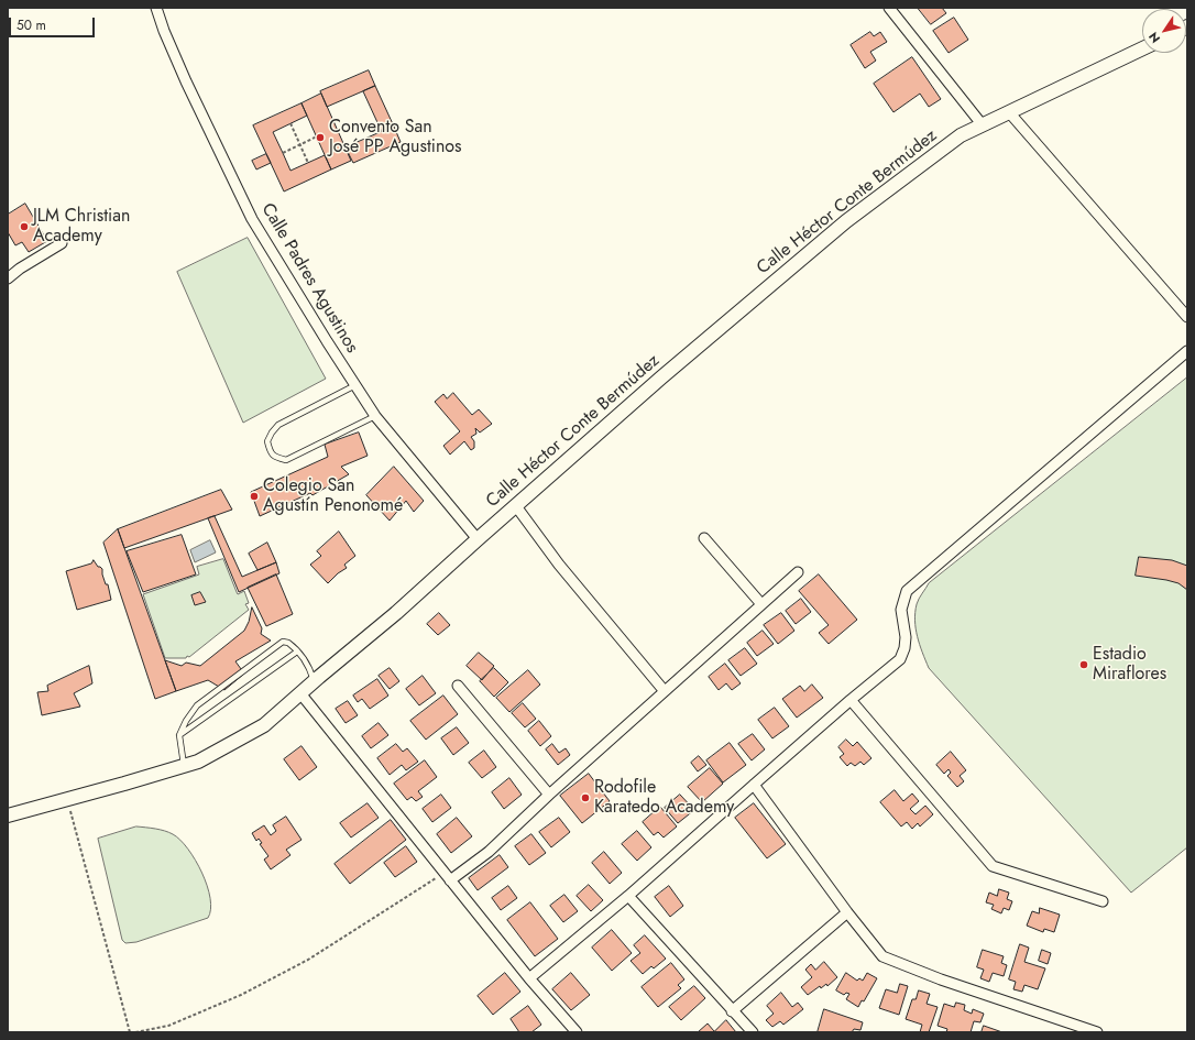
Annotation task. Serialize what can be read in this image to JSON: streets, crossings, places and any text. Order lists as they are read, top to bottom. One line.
{"streets":{"street":["Calle Héctor Conte Bermúdez","Calle Padres Agustinos"]},"crossings":[["Calle Héctor Conte Bermúdez","Calle Padres Agustinos"]],"places":["Convento San José PP Agustinos","JLM Christian Academy","Colegio San Agustín Penonomé","Estadio Miraflores","Rodofile Karatedo Academy"],"scale_bar":"50 m","north":"bottom left"}
